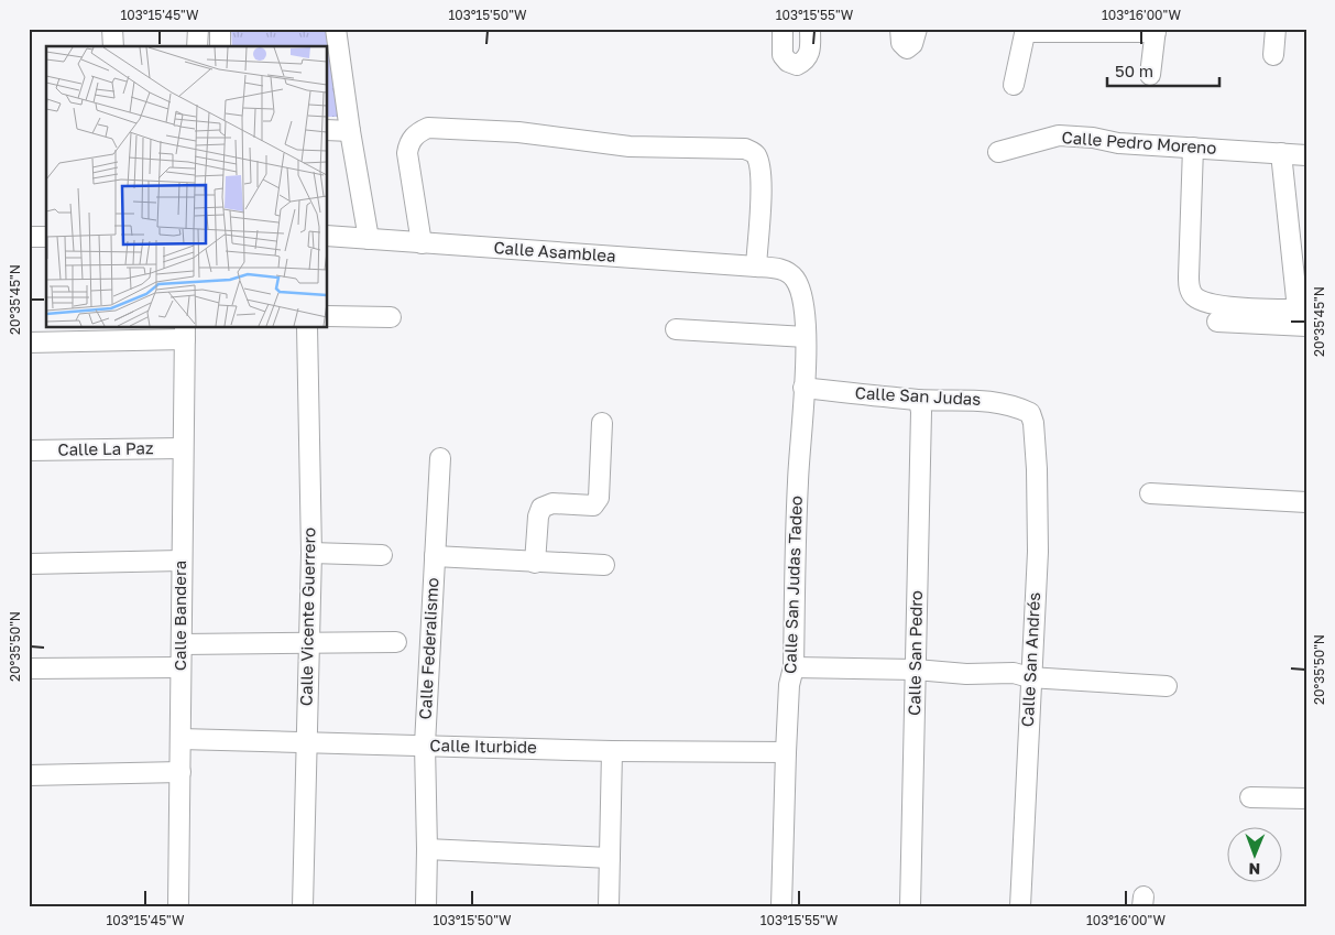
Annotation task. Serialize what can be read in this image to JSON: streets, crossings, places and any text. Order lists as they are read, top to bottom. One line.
{"streets":{"street":["Calle Pedro Moreno","Calle Asamblea","Calle San Judas","Calle La Paz","Calle San Judas Tadeo","Calle Bandera","Calle Vicente Guerrero","Calle Federalismo","Calle San Pedro","Calle San Andrés","Calle Iturbide"]},"crossings":[["Calle Asamblea","Calle San Judas Tadeo"],["Calle San Judas","Calle San Judas Tadeo"],["Calle San Judas","Calle San Pedro"],["Calle San Judas","Calle San Andrés"],["Calle La Paz","Calle Bandera"],["Calle San Judas Tadeo","Calle Iturbide"],["Calle Bandera","Calle Iturbide"],["Calle Vicente Guerrero","Calle Iturbide"],["Calle Federalismo","Calle Iturbide"]],"scale_bar":"50 m","north":"bottom","coordinates":["103°15'45\"W","103°15'50\"W","103°15'55\"W","103°16'00\"W","20°35'45\"N","20°35'50\"N"]}
